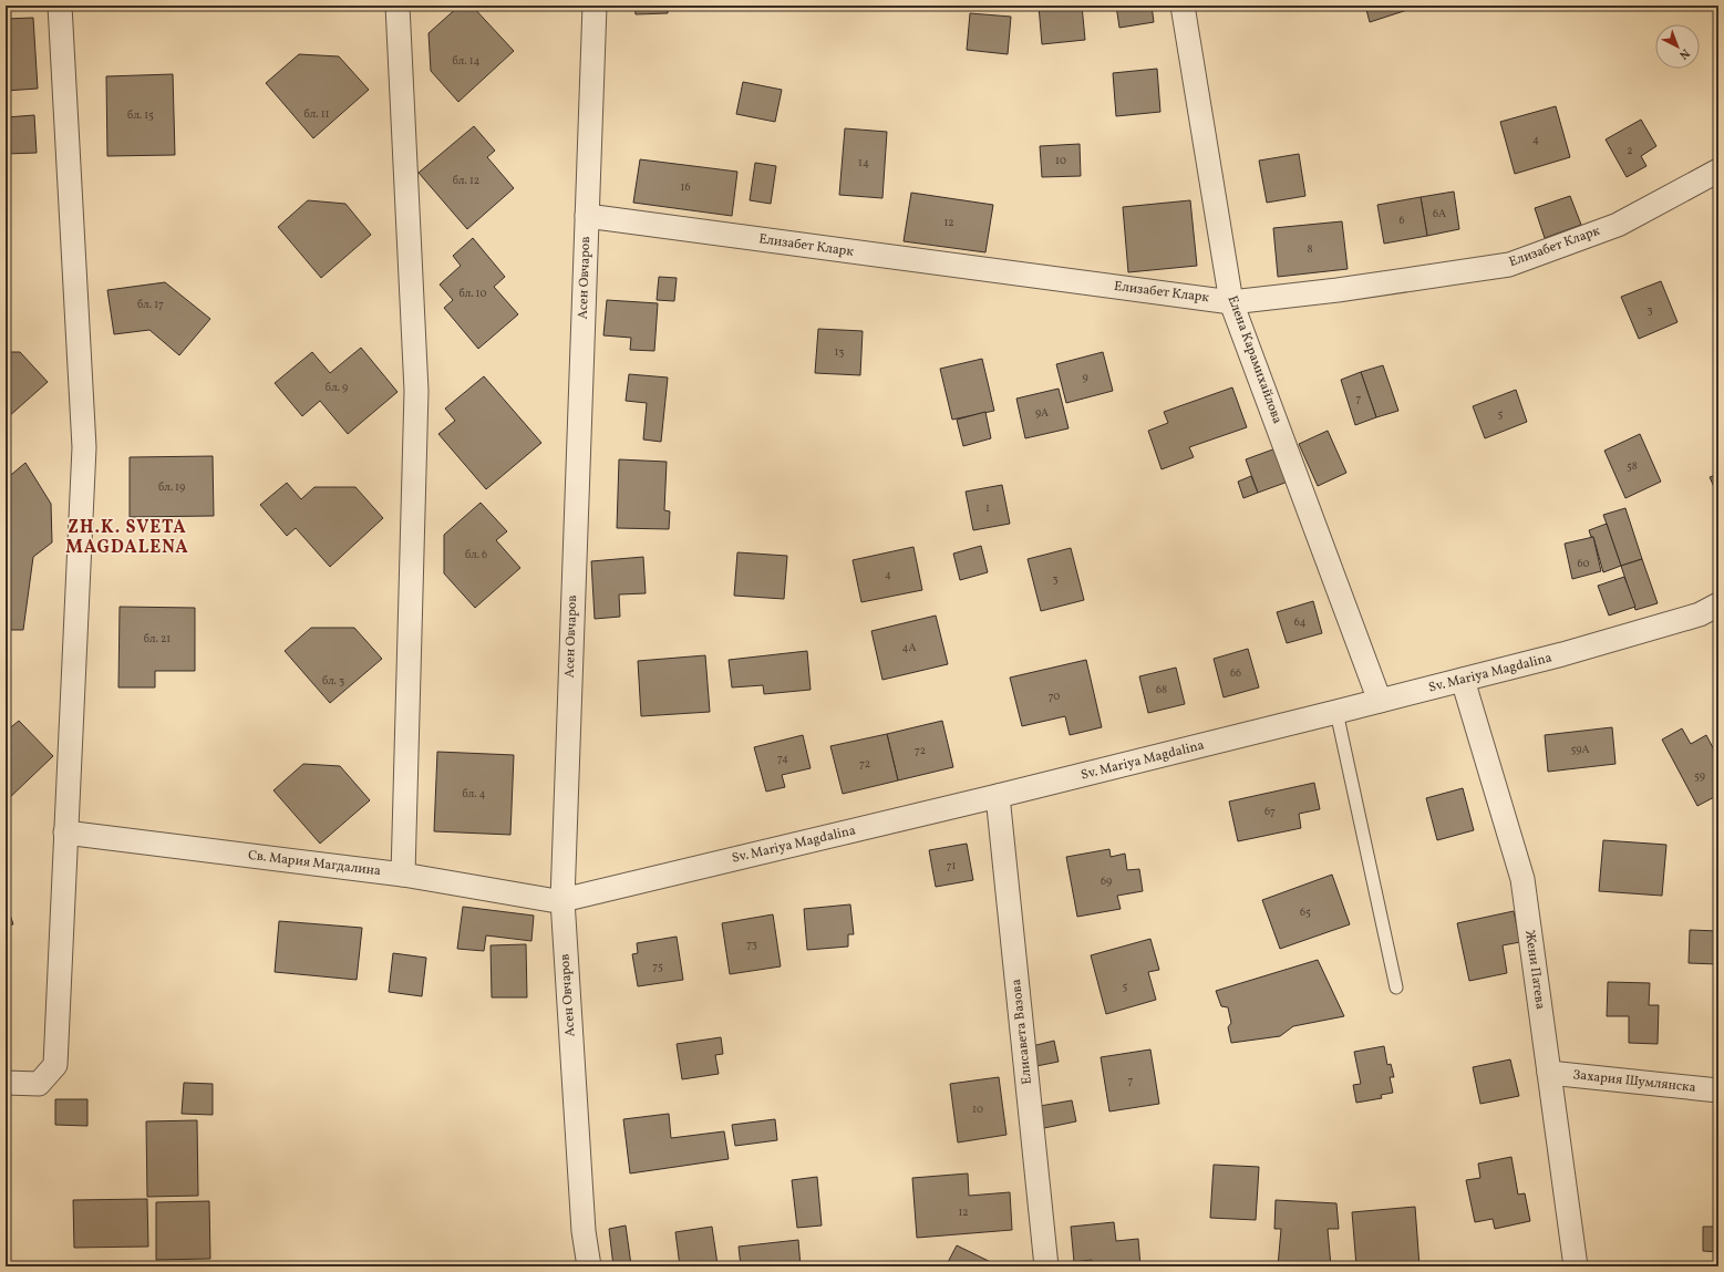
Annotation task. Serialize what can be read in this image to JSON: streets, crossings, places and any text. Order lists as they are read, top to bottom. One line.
{"streets":{"street":["Елизабет Кларк","Асен Овчаров","Елена Карамихайлова","Sv. Mariya Magdalina","Св. Мария Магдалина","Жени Патева","Елисавета Вазова","Захария Шумлянска"]},"crossings":[["Елизабет Кларк","Асен Овчаров"],["Елизабет Кларк","Елена Карамихайлова"],["Асен Овчаров","Sv. Mariya Magdalina"],["Асен Овчаров","Св. Мария Магдалина"],["Елена Карамихайлова","Sv. Mariya Magdalina"],["Sv. Mariya Magdalina","Св. Мария Магдалина"],["Sv. Mariya Magdalina","Жени Патева"],["Sv. Mariya Magdalina","Елисавета Вазова"],["Жени Патева","Захария Шумлянска"]],"districts":["ZH.K. SVETA MAGDALENA"],"house_numbers":["бл. 14","бл. 11","бл. 15","4","2","10","14","бл. 12","16","6А","6","12","8","бл. 10","бл. 17","3","13","9","бл. 9","7","9А","5","58","бл. 19","1","бл. 6","60","4","3","64","бл. 21","4А","66","бл. 3","68","70","59А","72","74","72","59","бл. 4","67","71","69","65","73","75","5","7","10","12"],"north":"bottom right"}
